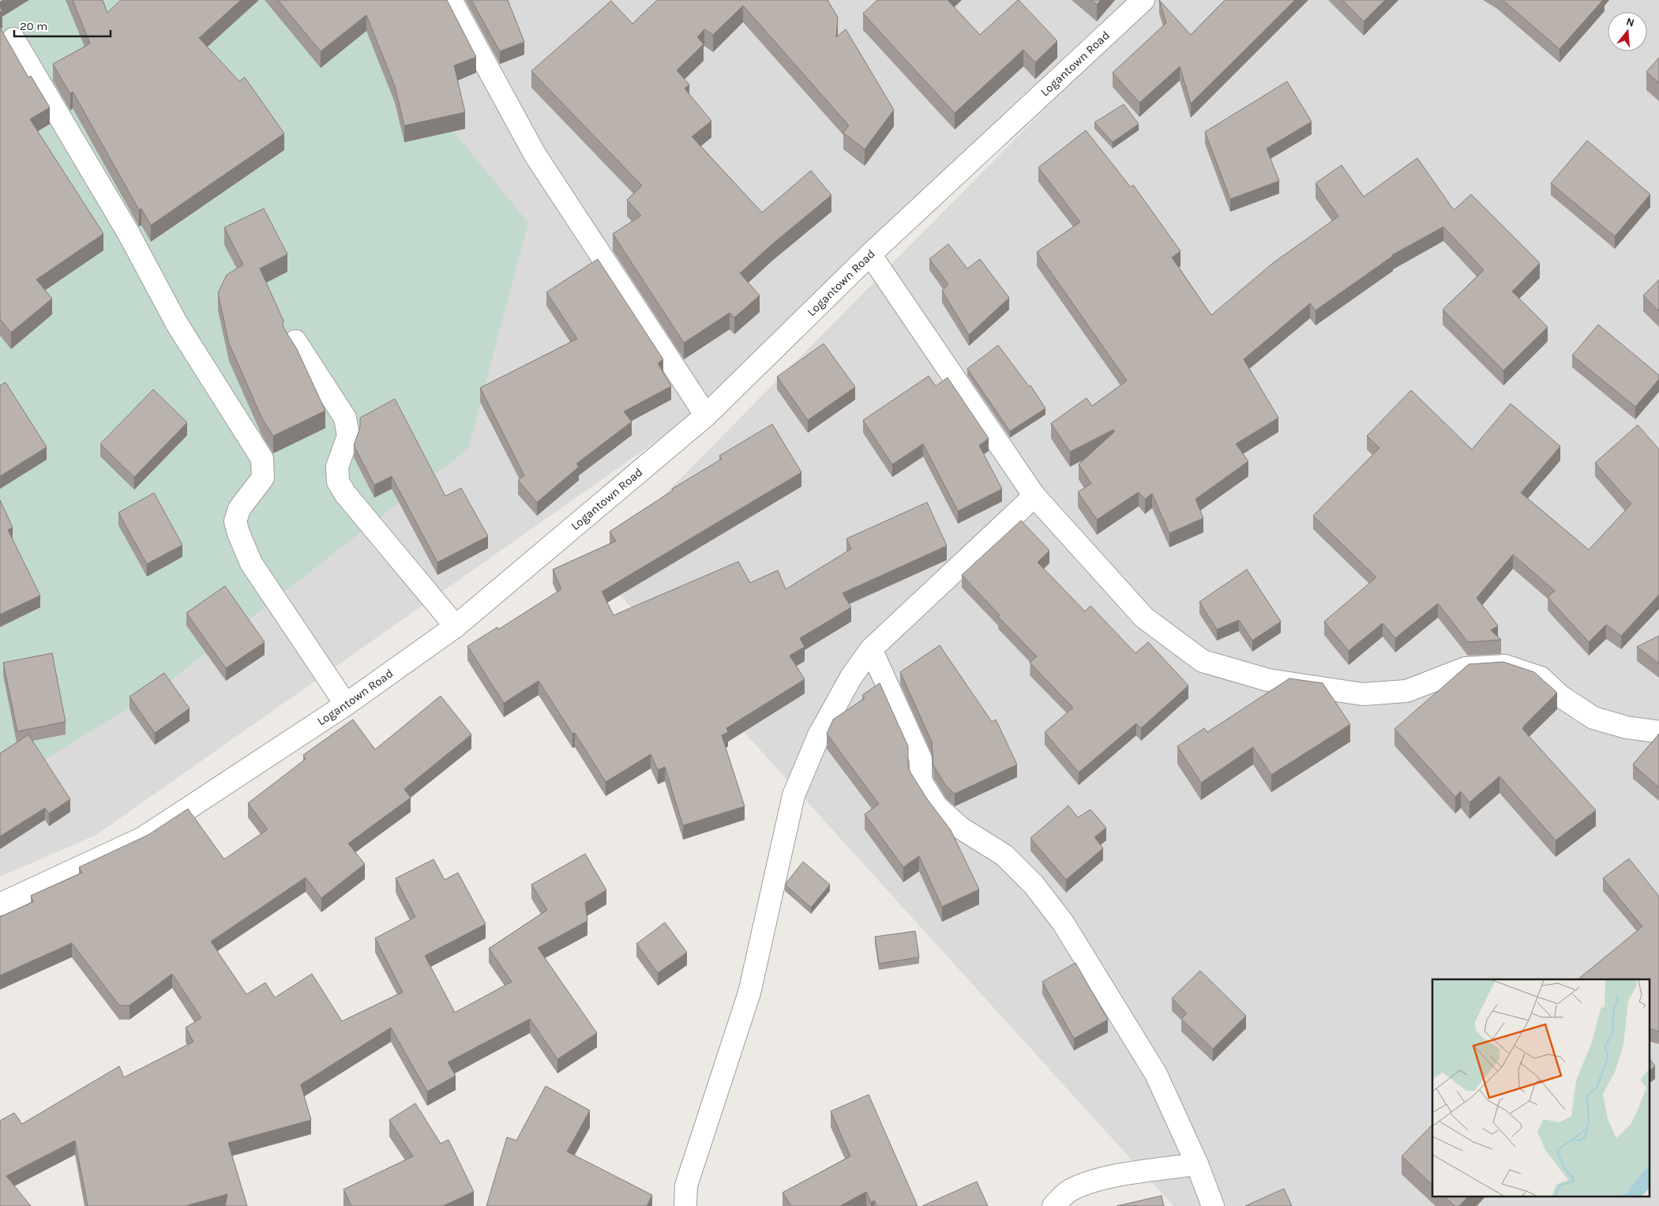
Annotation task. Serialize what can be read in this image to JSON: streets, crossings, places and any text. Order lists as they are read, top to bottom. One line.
{"streets":{"street":["Logantown Road"]},"scale_bar":"20 m","north":"top"}
